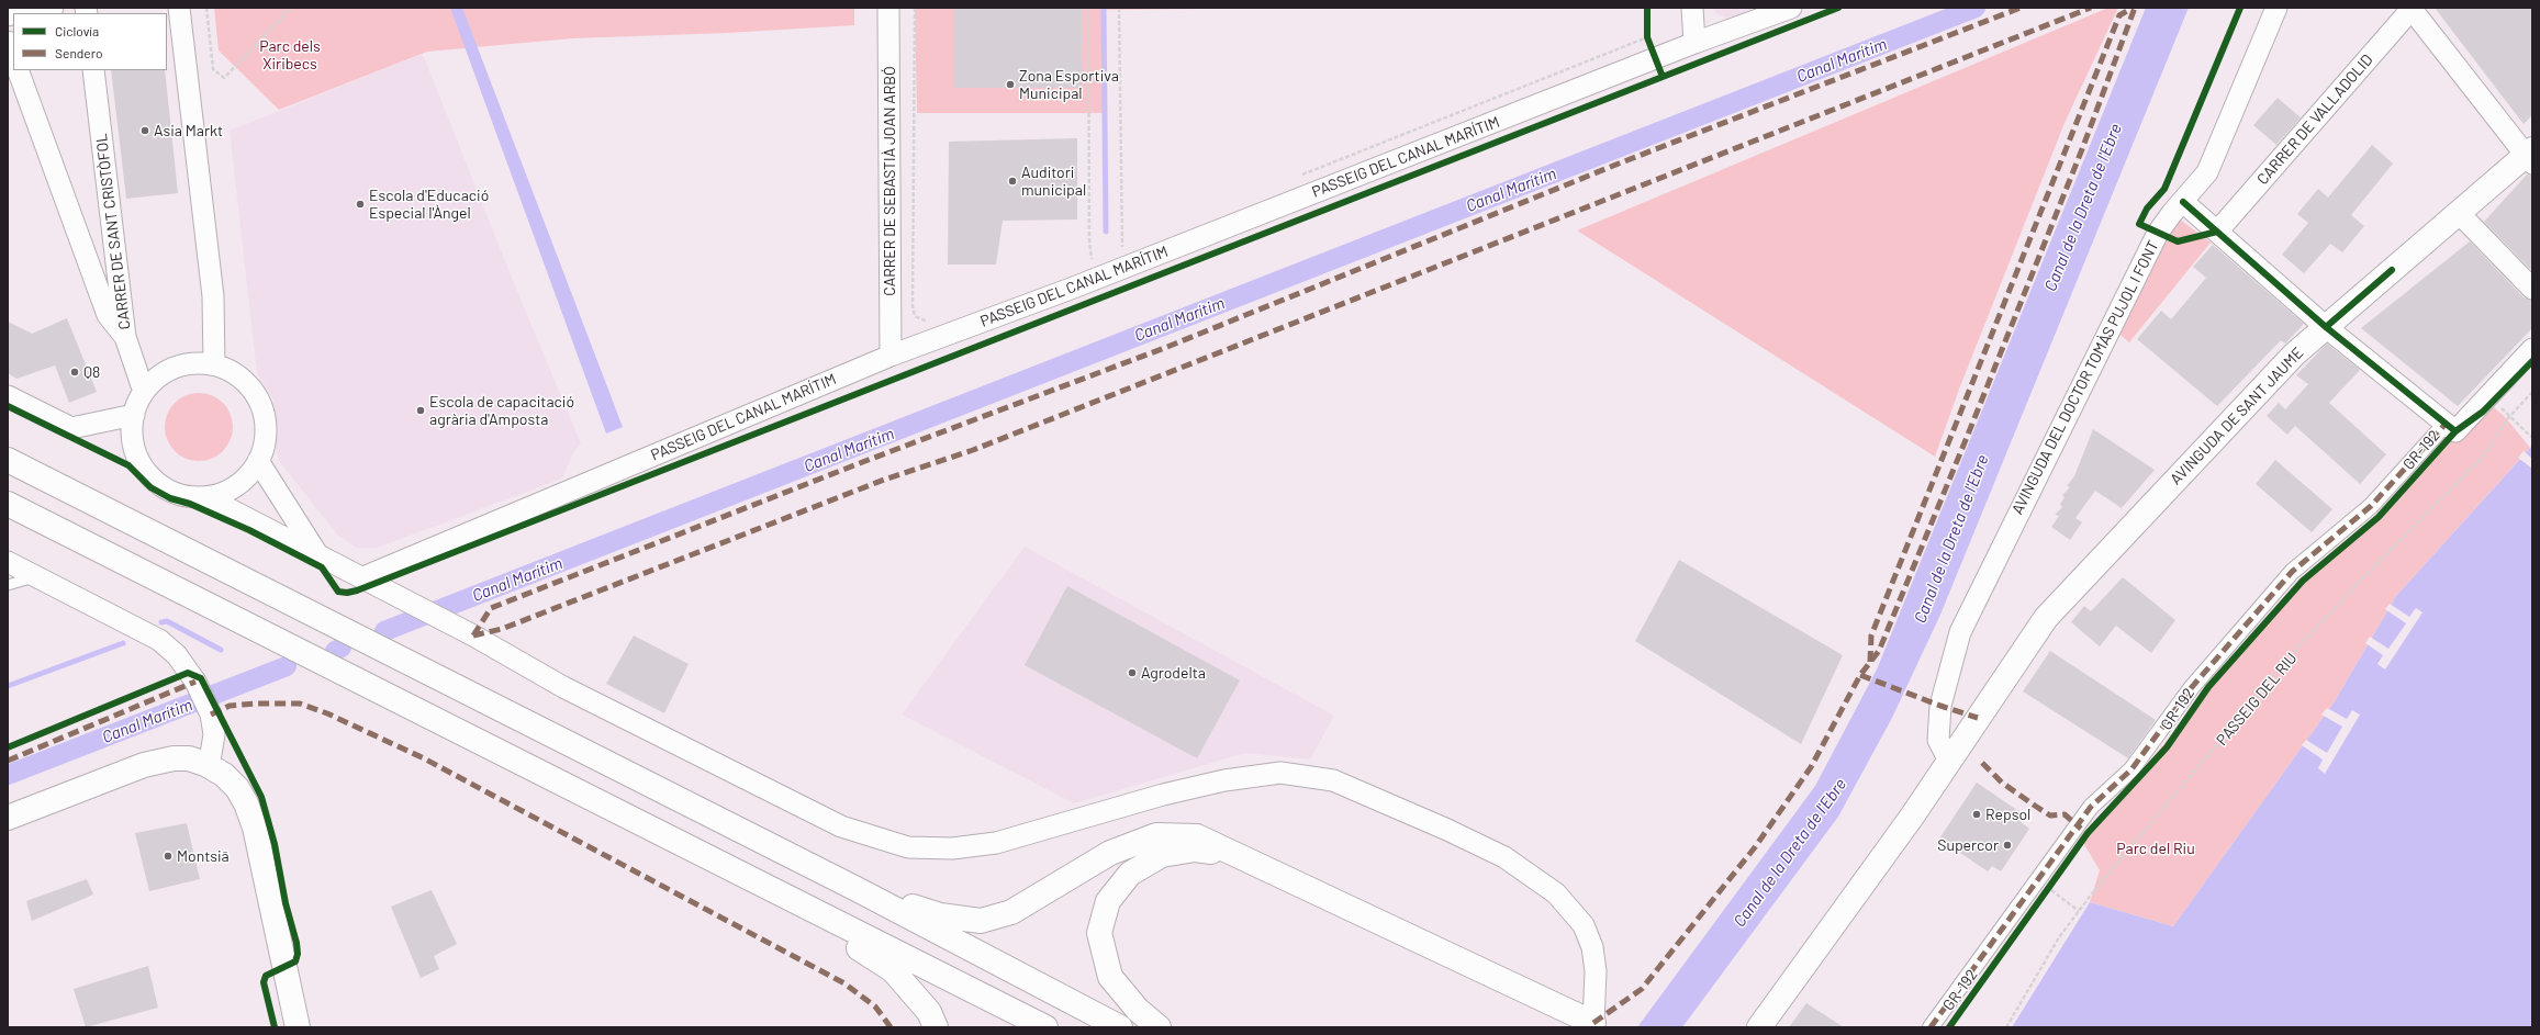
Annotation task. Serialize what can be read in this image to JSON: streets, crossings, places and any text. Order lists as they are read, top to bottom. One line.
{"streets":{"main road":["AVINGUDA DE SANT JAUME"],"street":["CARRER DE VALLADOLID","PASSEIG DEL CANAL MARÍTIM","CARRER DE SEBASTIÀ JOAN ARBÓ","CARRER DE SANT CRISTÒFOL","AVINGUDA DEL DOCTOR TOMÀS PUJOL I FONT"],"path":["PASSEIG DEL RIU"],"cycle path":["GR-192"]},"crossings":[["PASSEIG DEL CANAL MARÍTIM","CARRER DE SEBASTIÀ JOAN ARBÓ"],["AVINGUDA DEL DOCTOR TOMÀS PUJOL I FONT","AVINGUDA DE SANT JAUME"]],"water":["Canal Marítim","Canal de la Dreta de l'Ebre"],"parks":["Parc dels Xiribecs","Parc del Riu"],"places":["Zona Esportiva Municipal","Asia Markt","Auditori municipal","Escola d'Educació Especial l'Àngel","Q8","Escola de capacitació agrària d'Amposta","Agrodelta","Repsol","Supercor","Montsiā"],"legend":["Ciclovía","Sendero"]}
